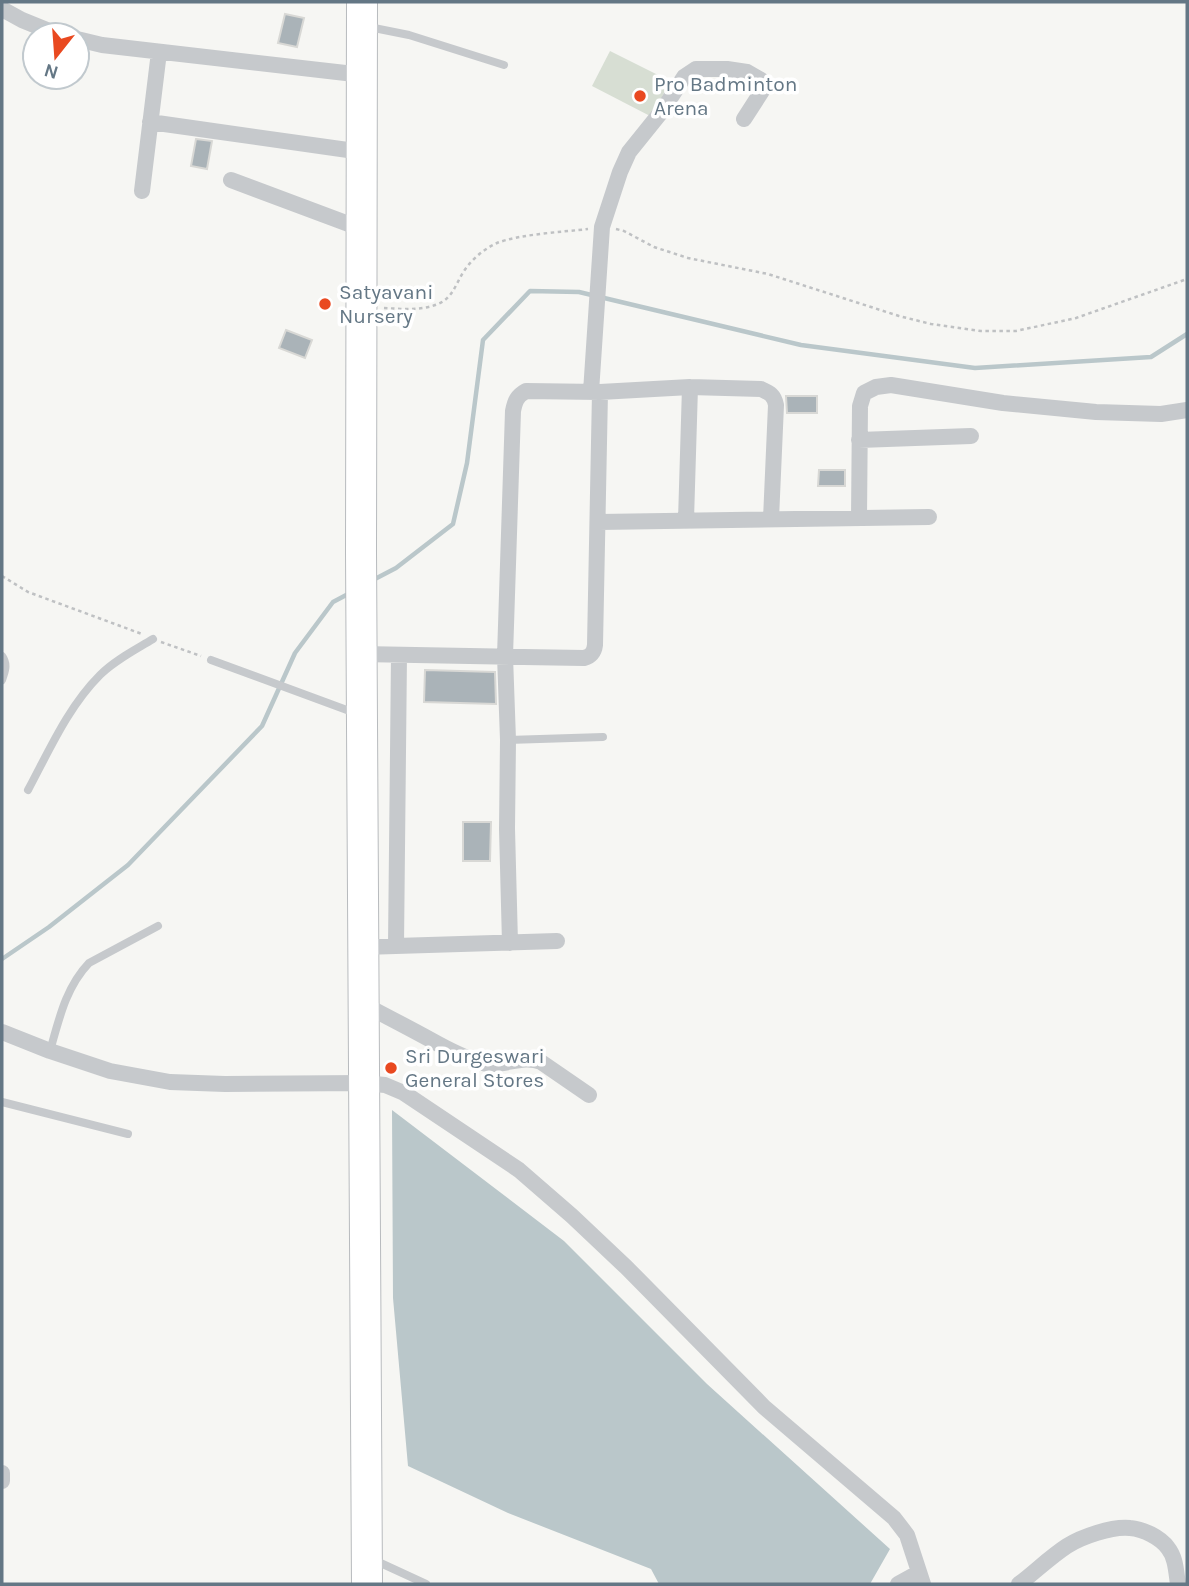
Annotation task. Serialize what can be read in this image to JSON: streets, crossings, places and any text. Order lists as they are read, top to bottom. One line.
{"places":["Pro Badminton Arena","Satyavani Nursery","Sri Durgeswari General Stores"],"north":"bottom"}
